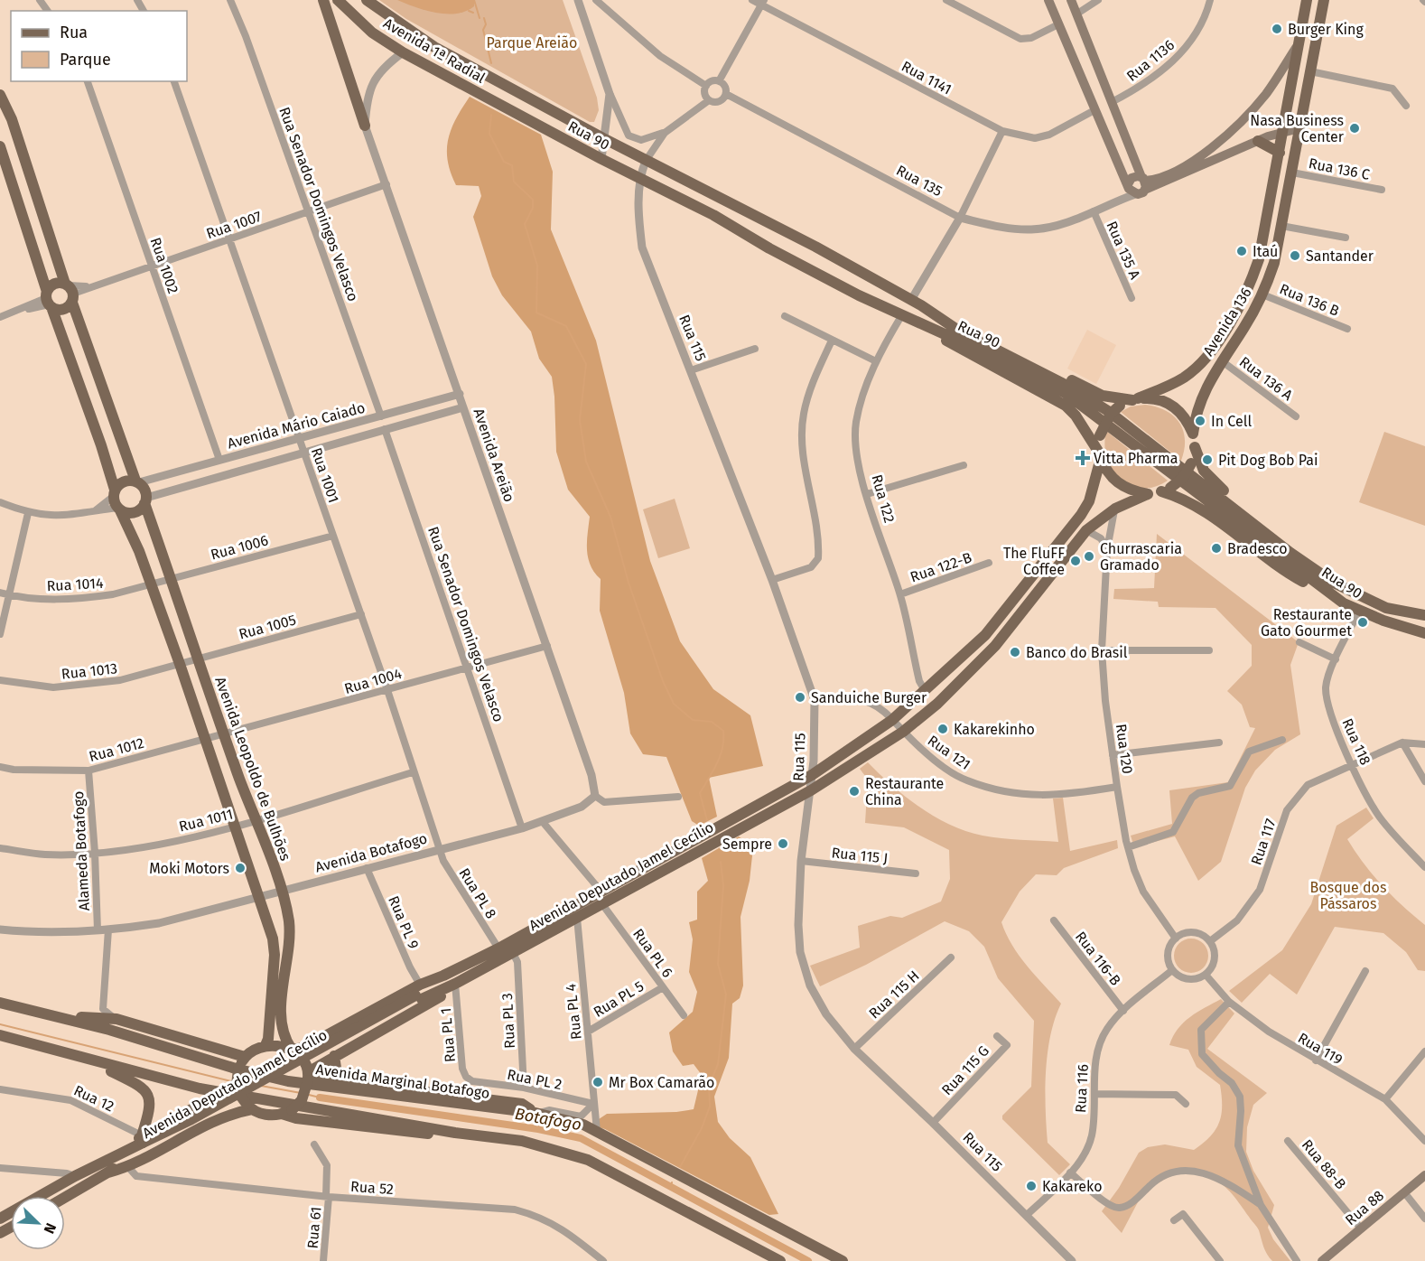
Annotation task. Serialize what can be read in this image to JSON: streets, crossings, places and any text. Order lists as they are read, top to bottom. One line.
{"streets":{"main road":["Avenida 1ª Radial","Rua 90","Avenida 136","Avenida Leopoldo de Bulhões","Avenida Deputado Jamel Cecílio","Avenida Marginal Botafogo","Rua 88"],"street":["Rua 1136","Rua 1141","Rua 136 C","Rua 135","Rua Senador Domingos Velasco","Rua 1007","Rua 135 A","Rua 1002","Rua 136 B","Rua 115","Rua 136 A","Avenida Mário Caiado","Avenida Areião","Rua 1001","Rua 122","Rua 1006","Rua 122-B","Rua 1014","Rua 1005","Rua 1013","Rua 1004","Rua 118","Rua 120","Rua 1012","Rua 121","Rua 1011","Rua 117","Alameda Botafogo","Avenida Botafogo","Rua 115 J","Rua PL 8","Rua PL 9","Rua PL 6","Rua 116-B","Rua 115 H","Rua PL 5","Rua PL 4","Rua PL 3","Rua PL 1","Rua 119","Rua 115 G","Rua PL 2","Rua 116","Rua 12","Rua 88-B","Rua 52","Rua 61"]},"crossings":[["Avenida 1ª Radial","Rua 90"],["Rua 90","Rua 115"],["Rua 90","Rua 122"],["Rua 90","Rua 118"],["Rua 136 C","Avenida 136"],["Rua 135","Rua 135 A"],["Rua Senador Domingos Velasco","Rua 1007"],["Rua Senador Domingos Velasco","Avenida Mário Caiado"],["Rua Senador Domingos Velasco","Rua 1004"],["Rua Senador Domingos Velasco","Avenida Botafogo"],["Rua 1007","Rua 1002"],["Rua 1007","Avenida Areião"],["Rua 1007","Rua 1001"],["Rua 1002","Avenida Mário Caiado"],["Rua 136 B","Avenida 136"],["Avenida 136","Rua 136 A"],["Avenida 136","Avenida Deputado Jamel Cecílio"],["Rua 115","Rua 121"],["Rua 115","Rua 115 J"],["Rua 115","Avenida Deputado Jamel Cecílio"],["Rua 115","Rua 115 H"],["Rua 115","Rua 115 G"],["Rua 115","Rua 116"],["Avenida Mário Caiado","Avenida Areião"],["Avenida Mário Caiado","Rua 1001"],["Avenida Mário Caiado","Avenida Leopoldo de Bulhões"],["Avenida Areião","Rua 1004"],["Avenida Areião","Avenida Botafogo"],["Rua 1001","Rua 1006"],["Rua 1001","Rua 1005"],["Rua 1001","Rua 1004"],["Rua 1001","Rua 1011"],["Rua 1001","Avenida Botafogo"],["Rua 1001","Rua PL 8"],["Rua 122","Rua 122-B"],["Rua 122","Avenida Deputado Jamel Cecílio"],["Rua 1006","Rua 1014"],["Rua 1006","Avenida Leopoldo de Bulhões"],["Rua 1005","Rua 1013"],["Rua 1005","Avenida Leopoldo de Bulhões"],["Rua 1004","Rua 1012"],["Rua 1004","Avenida Leopoldo de Bulhões"],["Rua 118","Rua 117"],["Rua 120","Rua 121"],["Rua 120","Rua 117"],["Rua 120","Avenida Deputado Jamel Cecílio"],["Rua 120","Rua 119"],["Rua 120","Rua 116"],["Rua 1012","Alameda Botafogo"],["Rua 121","Avenida Deputado Jamel Cecílio"],["Avenida Leopoldo de Bulhões","Rua 1011"],["Avenida Leopoldo de Bulhões","Avenida Botafogo"],["Avenida Leopoldo de Bulhões","Avenida Deputado Jamel Cecílio"],["Rua 1011","Alameda Botafogo"],["Rua 117","Rua 119"],["Rua 117","Rua 116"],["Alameda Botafogo","Avenida Botafogo"],["Avenida Botafogo","Rua PL 8"],["Avenida Botafogo","Rua PL 9"],["Avenida Deputado Jamel Cecílio","Rua PL 8"],["Avenida Deputado Jamel Cecílio","Rua PL 9"],["Avenida Deputado Jamel Cecílio","Rua PL 6"],["Avenida Deputado Jamel Cecílio","Rua PL 4"],["Avenida Deputado Jamel Cecílio","Rua PL 3"],["Avenida Deputado Jamel Cecílio","Rua PL 1"],["Avenida Deputado Jamel Cecílio","Rua 12"],["Rua PL 6","Rua PL 5"],["Rua 116-B","Rua 116"],["Rua PL 5","Rua PL 4"],["Rua PL 4","Rua PL 2"],["Rua PL 4","Avenida Marginal Botafogo"],["Rua PL 3","Rua PL 2"],["Rua PL 1","Rua PL 2"],["Rua 119","Rua 116"],["Rua 88-B","Rua 88"],["Rua 52","Rua 61"]],"water":["Botafogo"],"parks":["Parque Areião","Bosque dos Pássaros"],"places":{"other":["Burger King","Nasa Business Center","Itaú","Santander","In Cell","Pit Dog Bob Pai","Bradesco","Churrascaria Gramado","The FluFF Coffee","Restaurante Gato Gourmet","Banco do Brasil","Sanduiche Burger","Kakarekinho","Restaurante China","Sempre","Moki Motors","Mr Box Camarão","Kakareko"],"health":["Vitta Pharma"]},"legend":["Rua","Parque"],"north":"bottom right"}
